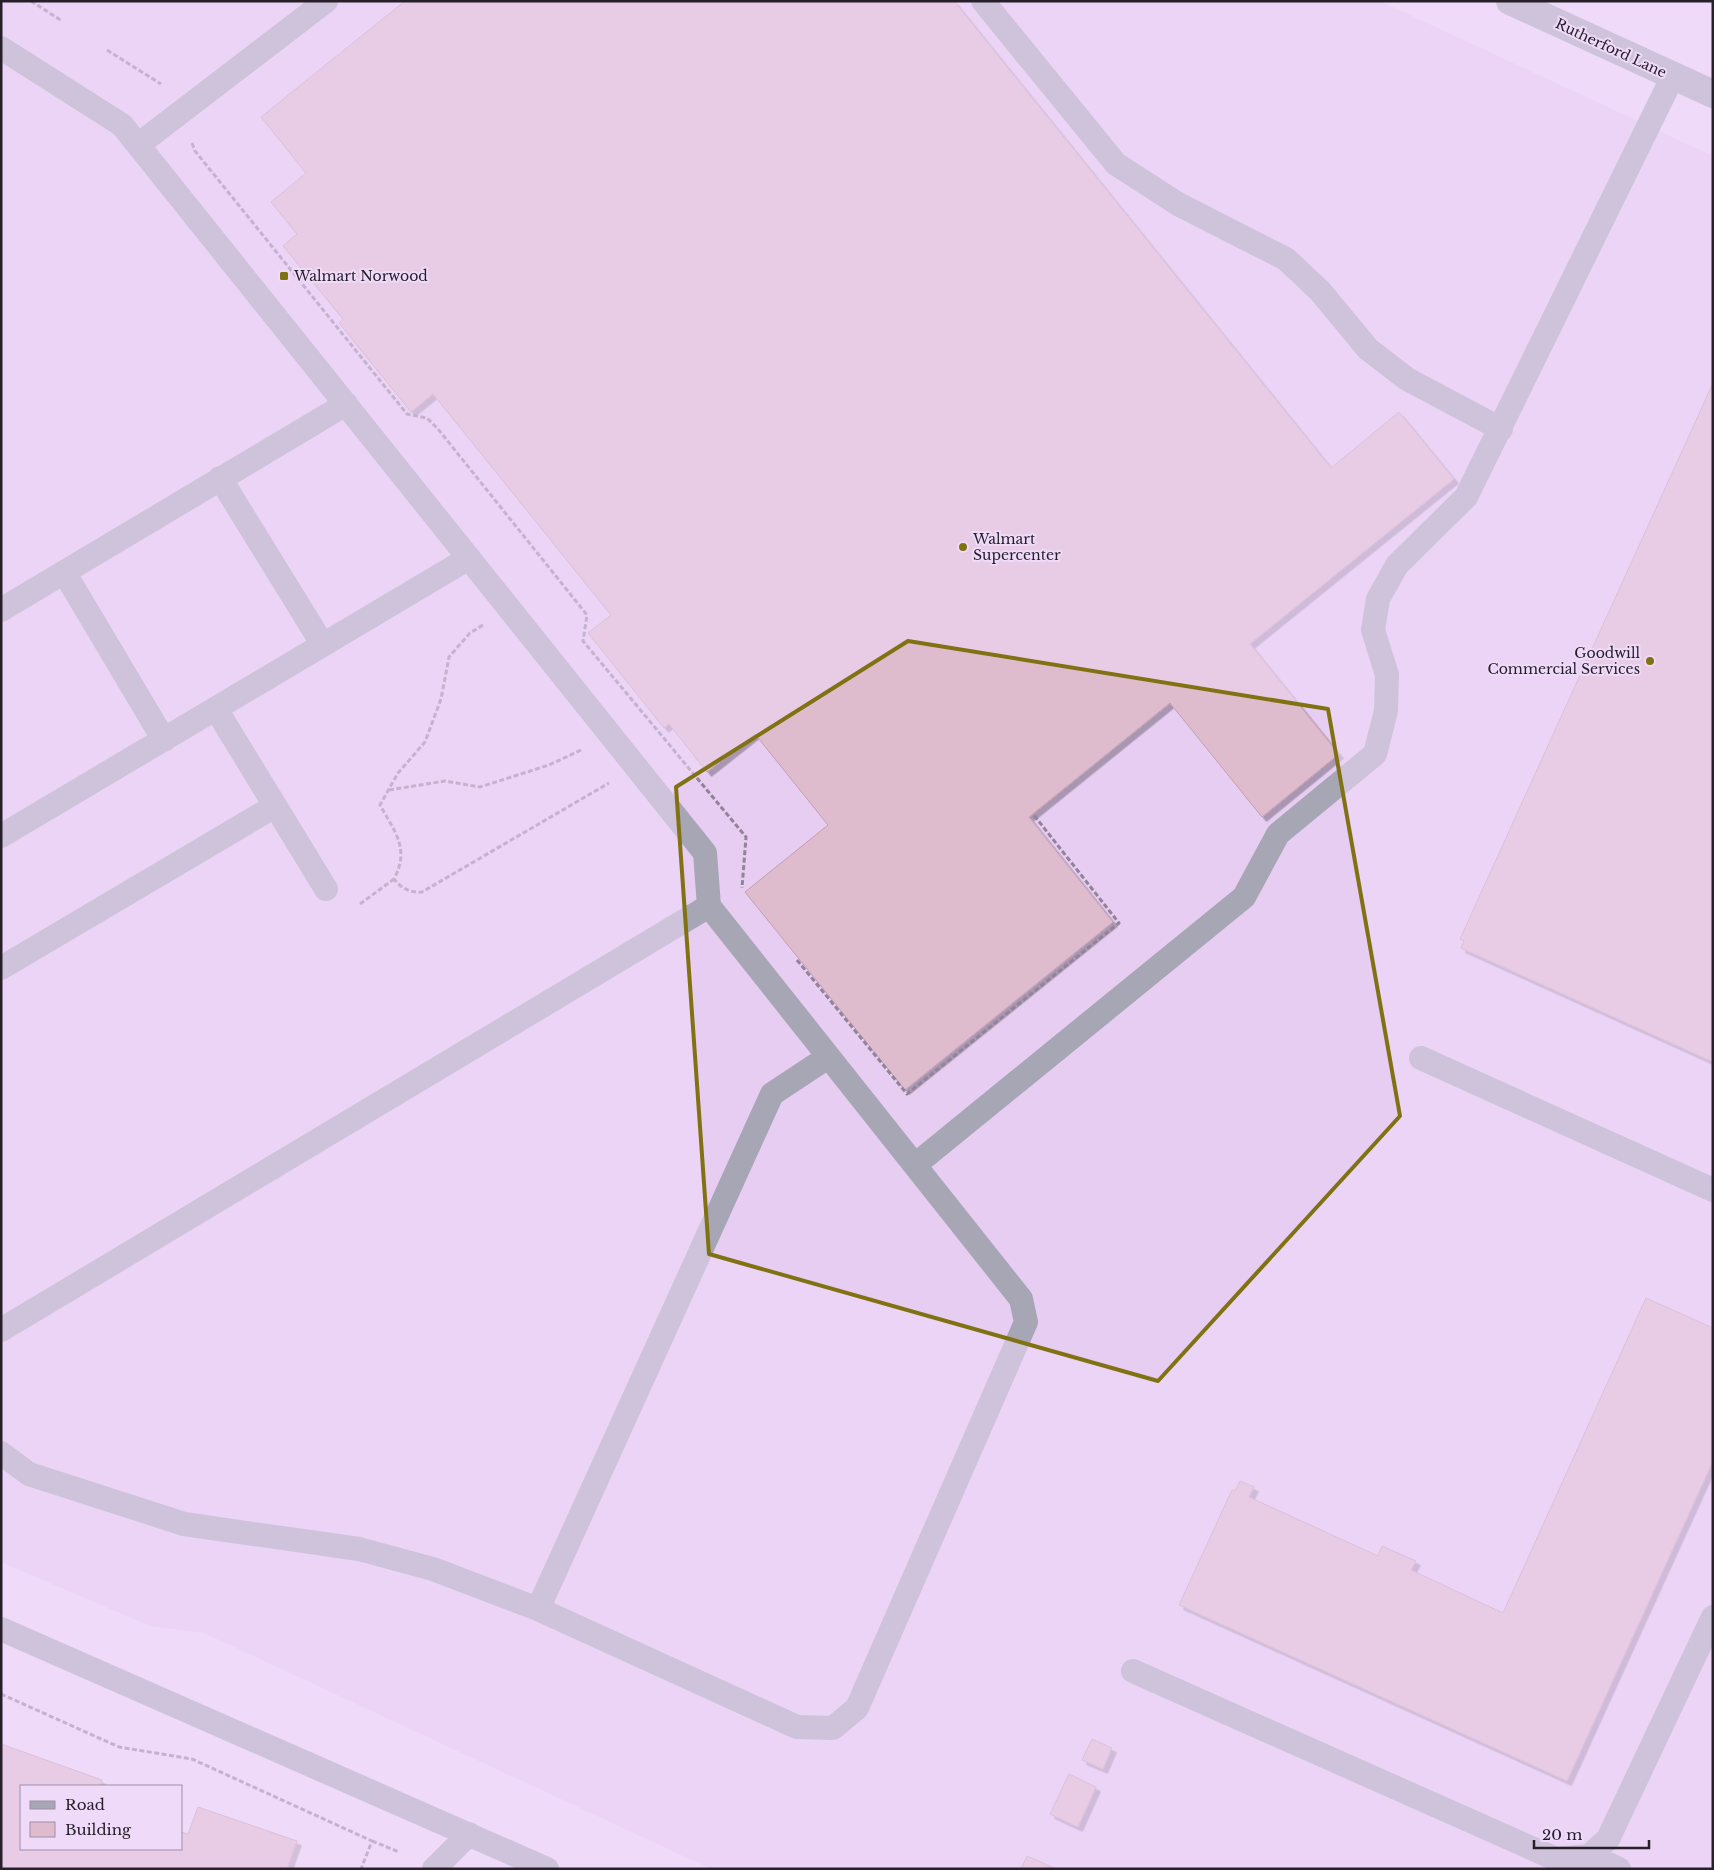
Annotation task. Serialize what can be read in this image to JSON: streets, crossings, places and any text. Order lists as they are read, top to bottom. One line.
{"streets":{"street":["Rutherford Lane"]},"places":{"transit":["Walmart Norwood"],"other":["Walmart Supercenter","Goodwill Commercial Services"]},"legend":["Road","Building"],"scale_bar":"20 m"}
